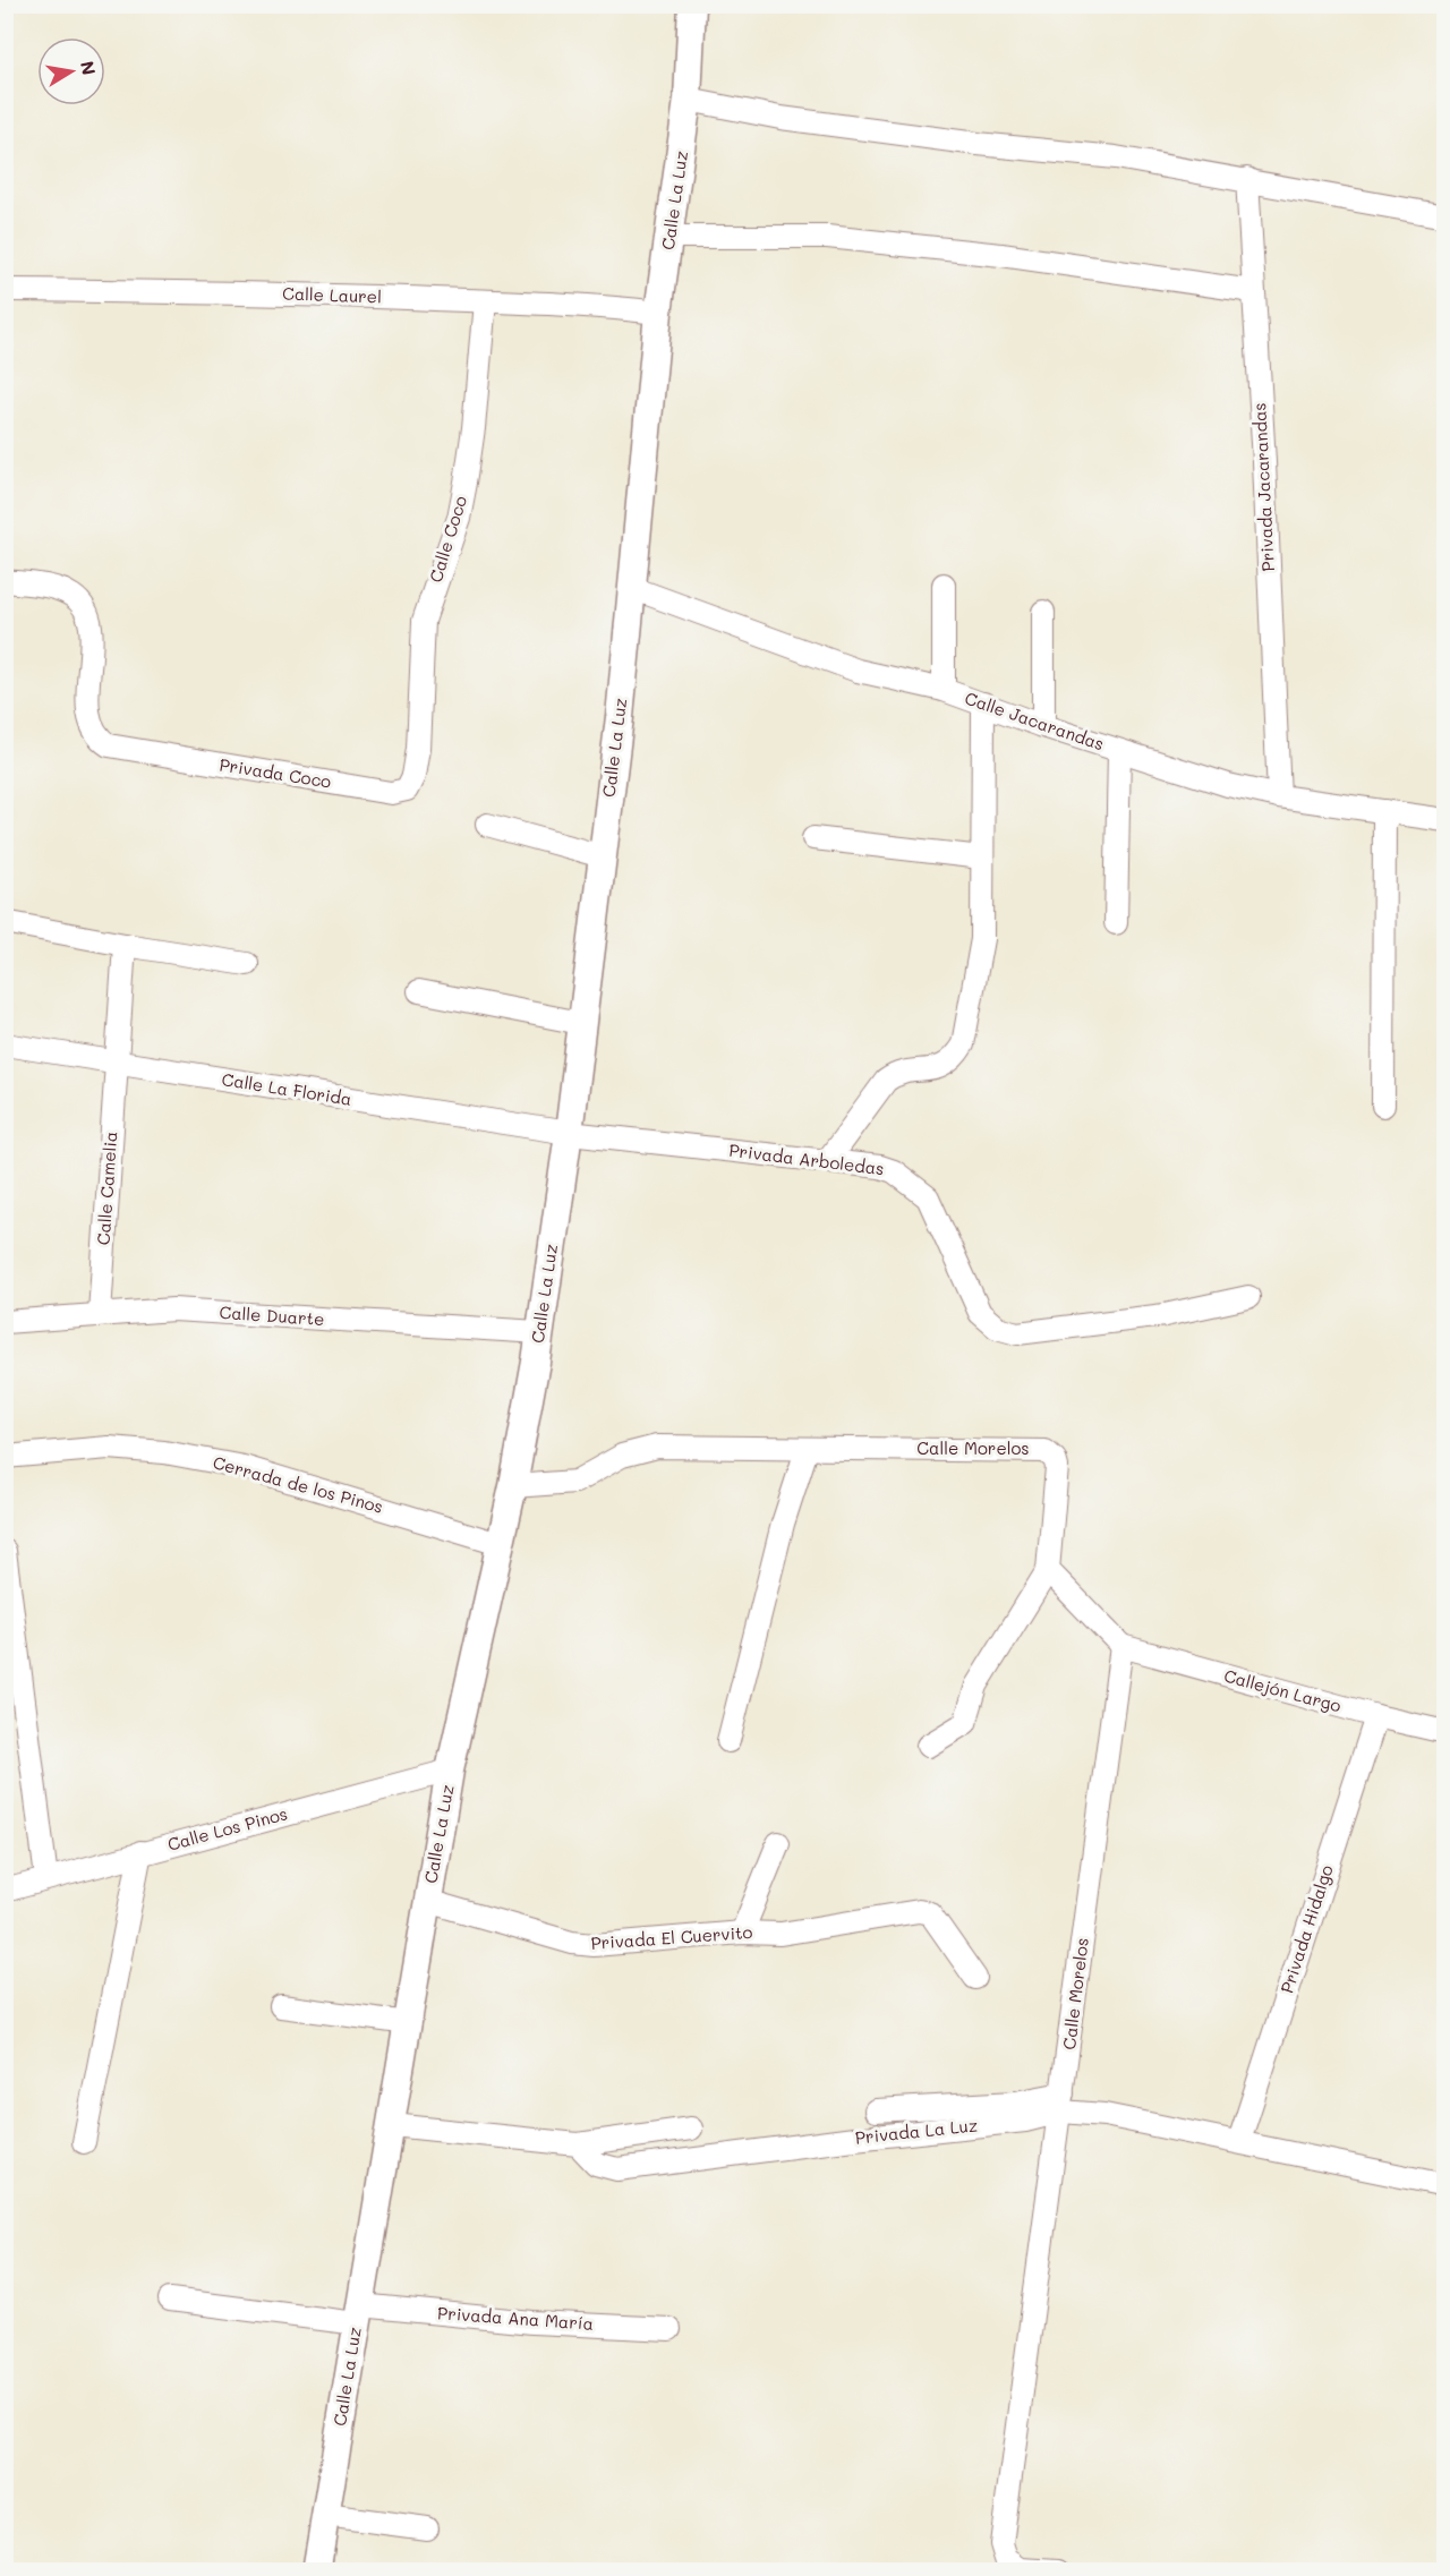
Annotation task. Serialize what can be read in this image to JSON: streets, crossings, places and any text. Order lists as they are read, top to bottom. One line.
{"streets":{"street":["Calle La Luz","Calle Laurel","Privada Jacarandas","Calle Coco","Calle Jacarandas","Privada Coco","Calle La Florida","Privada Arboledas","Calle Camelia","Calle Duarte","Calle Morelos","Cerrada de los Pinos","Callejón Largo","Calle Los Pinos","Privada Hidalgo","Privada El Cuervito","Privada La Luz","Privada Ana María"]},"crossings":[["Calle La Luz","Calle Laurel"],["Calle La Luz","Calle Jacarandas"],["Calle La Luz","Calle La Florida"],["Calle La Luz","Privada Arboledas"],["Calle La Luz","Calle Duarte"],["Calle La Luz","Calle Morelos"],["Calle La Luz","Cerrada de los Pinos"],["Calle La Luz","Calle Los Pinos"],["Calle La Luz","Privada El Cuervito"],["Calle La Luz","Privada Ana María"],["Calle Laurel","Calle Coco"],["Privada Jacarandas","Calle Jacarandas"],["Calle Coco","Privada Coco"],["Calle La Florida","Privada Arboledas"],["Calle La Florida","Calle Camelia"],["Calle Camelia","Calle Duarte"],["Calle Morelos","Callejón Largo"],["Calle Morelos","Privada La Luz"],["Callejón Largo","Privada Hidalgo"],["Privada Hidalgo","Privada La Luz"]],"north":"right"}
